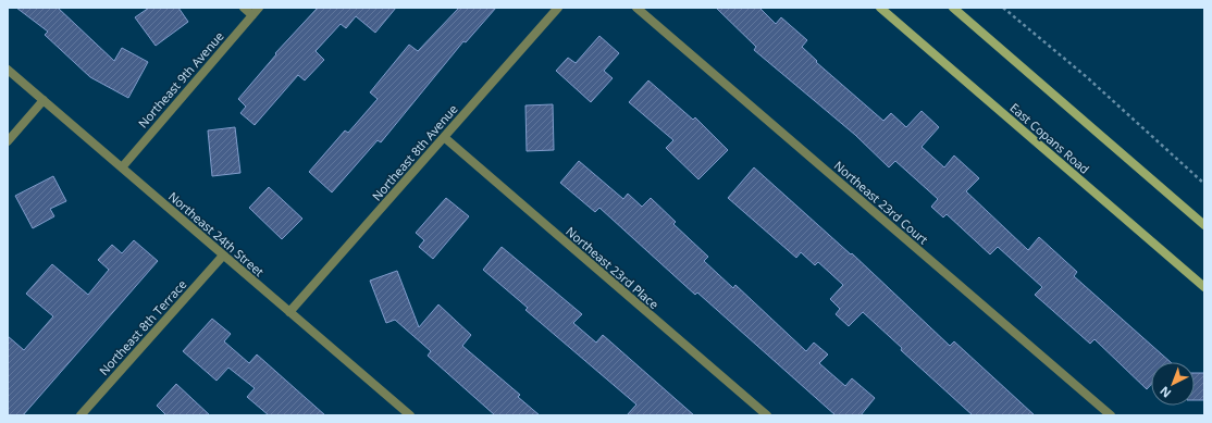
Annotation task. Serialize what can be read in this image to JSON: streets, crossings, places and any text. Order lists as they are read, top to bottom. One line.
{"streets":{"main road":["East Copans Road"],"street":["Northeast 9th Avenue","Northeast 8th Avenue","Northeast 23rd Court","Northeast 24th Street","Northeast 23rd Place","Northeast 8th Terrace"]},"crossings":[["Northeast 9th Avenue","Northeast 24th Street"],["Northeast 8th Avenue","Northeast 24th Street"],["Northeast 8th Avenue","Northeast 23rd Place"],["Northeast 24th Street","Northeast 8th Terrace"]],"north":"bottom left"}
